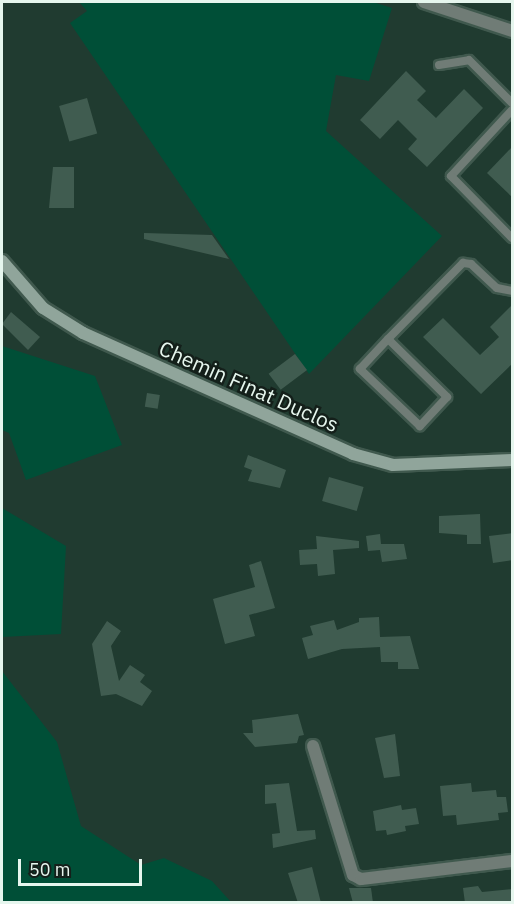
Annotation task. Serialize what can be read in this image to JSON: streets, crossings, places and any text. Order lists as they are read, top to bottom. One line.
{"streets":{"main road":["Chemin Finat Duclos"]},"scale_bar":"50 m"}
